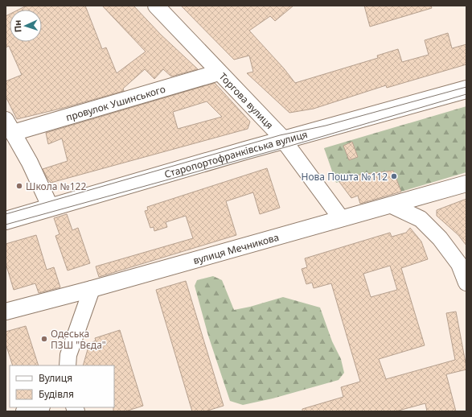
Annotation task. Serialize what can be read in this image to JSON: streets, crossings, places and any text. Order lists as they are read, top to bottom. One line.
{"streets":{"main road":["Старопортофранківська вулиця"],"street":["Торгова вулиця","провулок Ушинського","вулиця Мечникова"]},"crossings":[["Торгова вулиця","провулок Ушинського"],["Торгова вулиця","Старопортофранківська вулиця"],["Торгова вулиця","вулиця Мечникова"]],"places":["Нова Пошта №112","Школа №122","Одеська ПЗШ \"Вєда\""],"legend":["Вулиця","Будівля"],"north":"left"}
